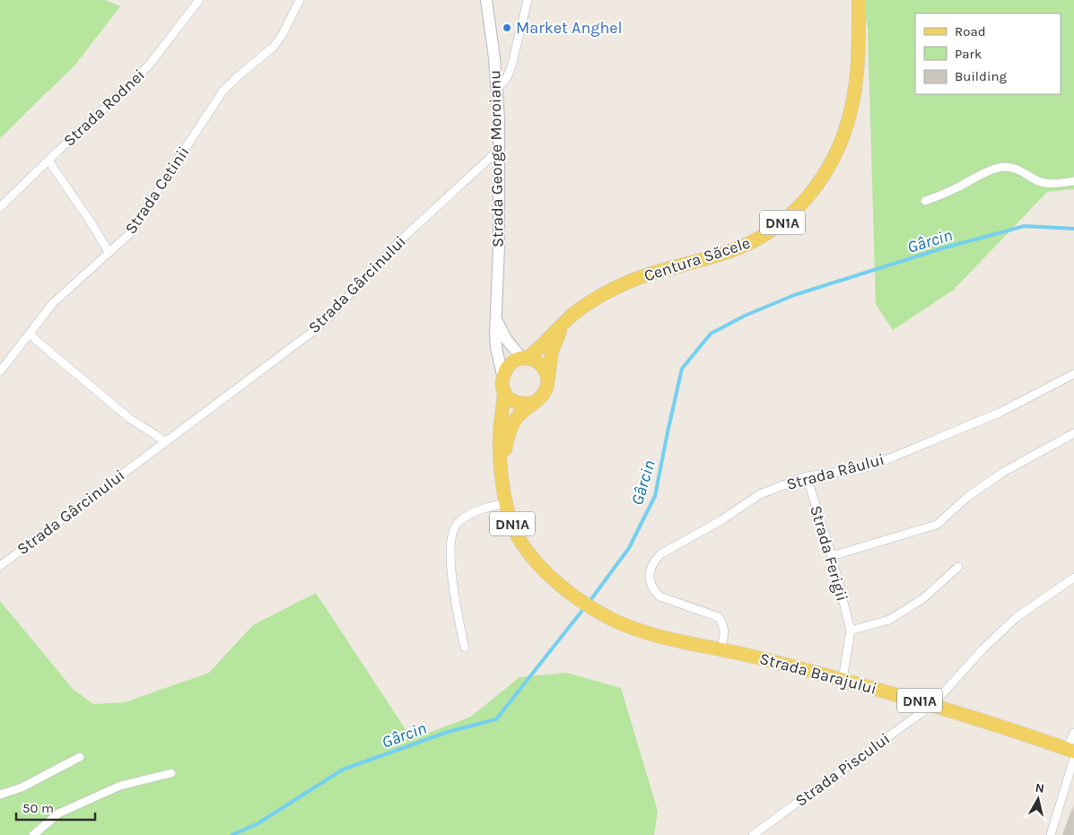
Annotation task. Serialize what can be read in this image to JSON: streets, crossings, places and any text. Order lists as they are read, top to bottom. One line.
{"streets":{"main road":["Strada George Moroianu","DN1A","Centura Săcele","Strada Barajului"],"street":["Strada Rodnei","Strada Cetinii","Strada Gârcinului","Strada Râului","Strada Ferigii","Strada Piscului"]},"crossings":[["Strada George Moroianu","DN1A"],["Strada George Moroianu","Centura Săcele"],["Strada George Moroianu","Strada Gârcinului"],["DN1A","Centura Săcele"],["DN1A","Strada Barajului"],["Strada Râului","Strada Ferigii"],["Strada Râului","Strada Barajului"],["Strada Ferigii","Strada Barajului"],["Strada Barajului","Strada Piscului"]],"water":["Gârcin"],"places":["Market Anghel"],"legend":["Road","Park","Building"],"scale_bar":"50 m","north":"top"}
